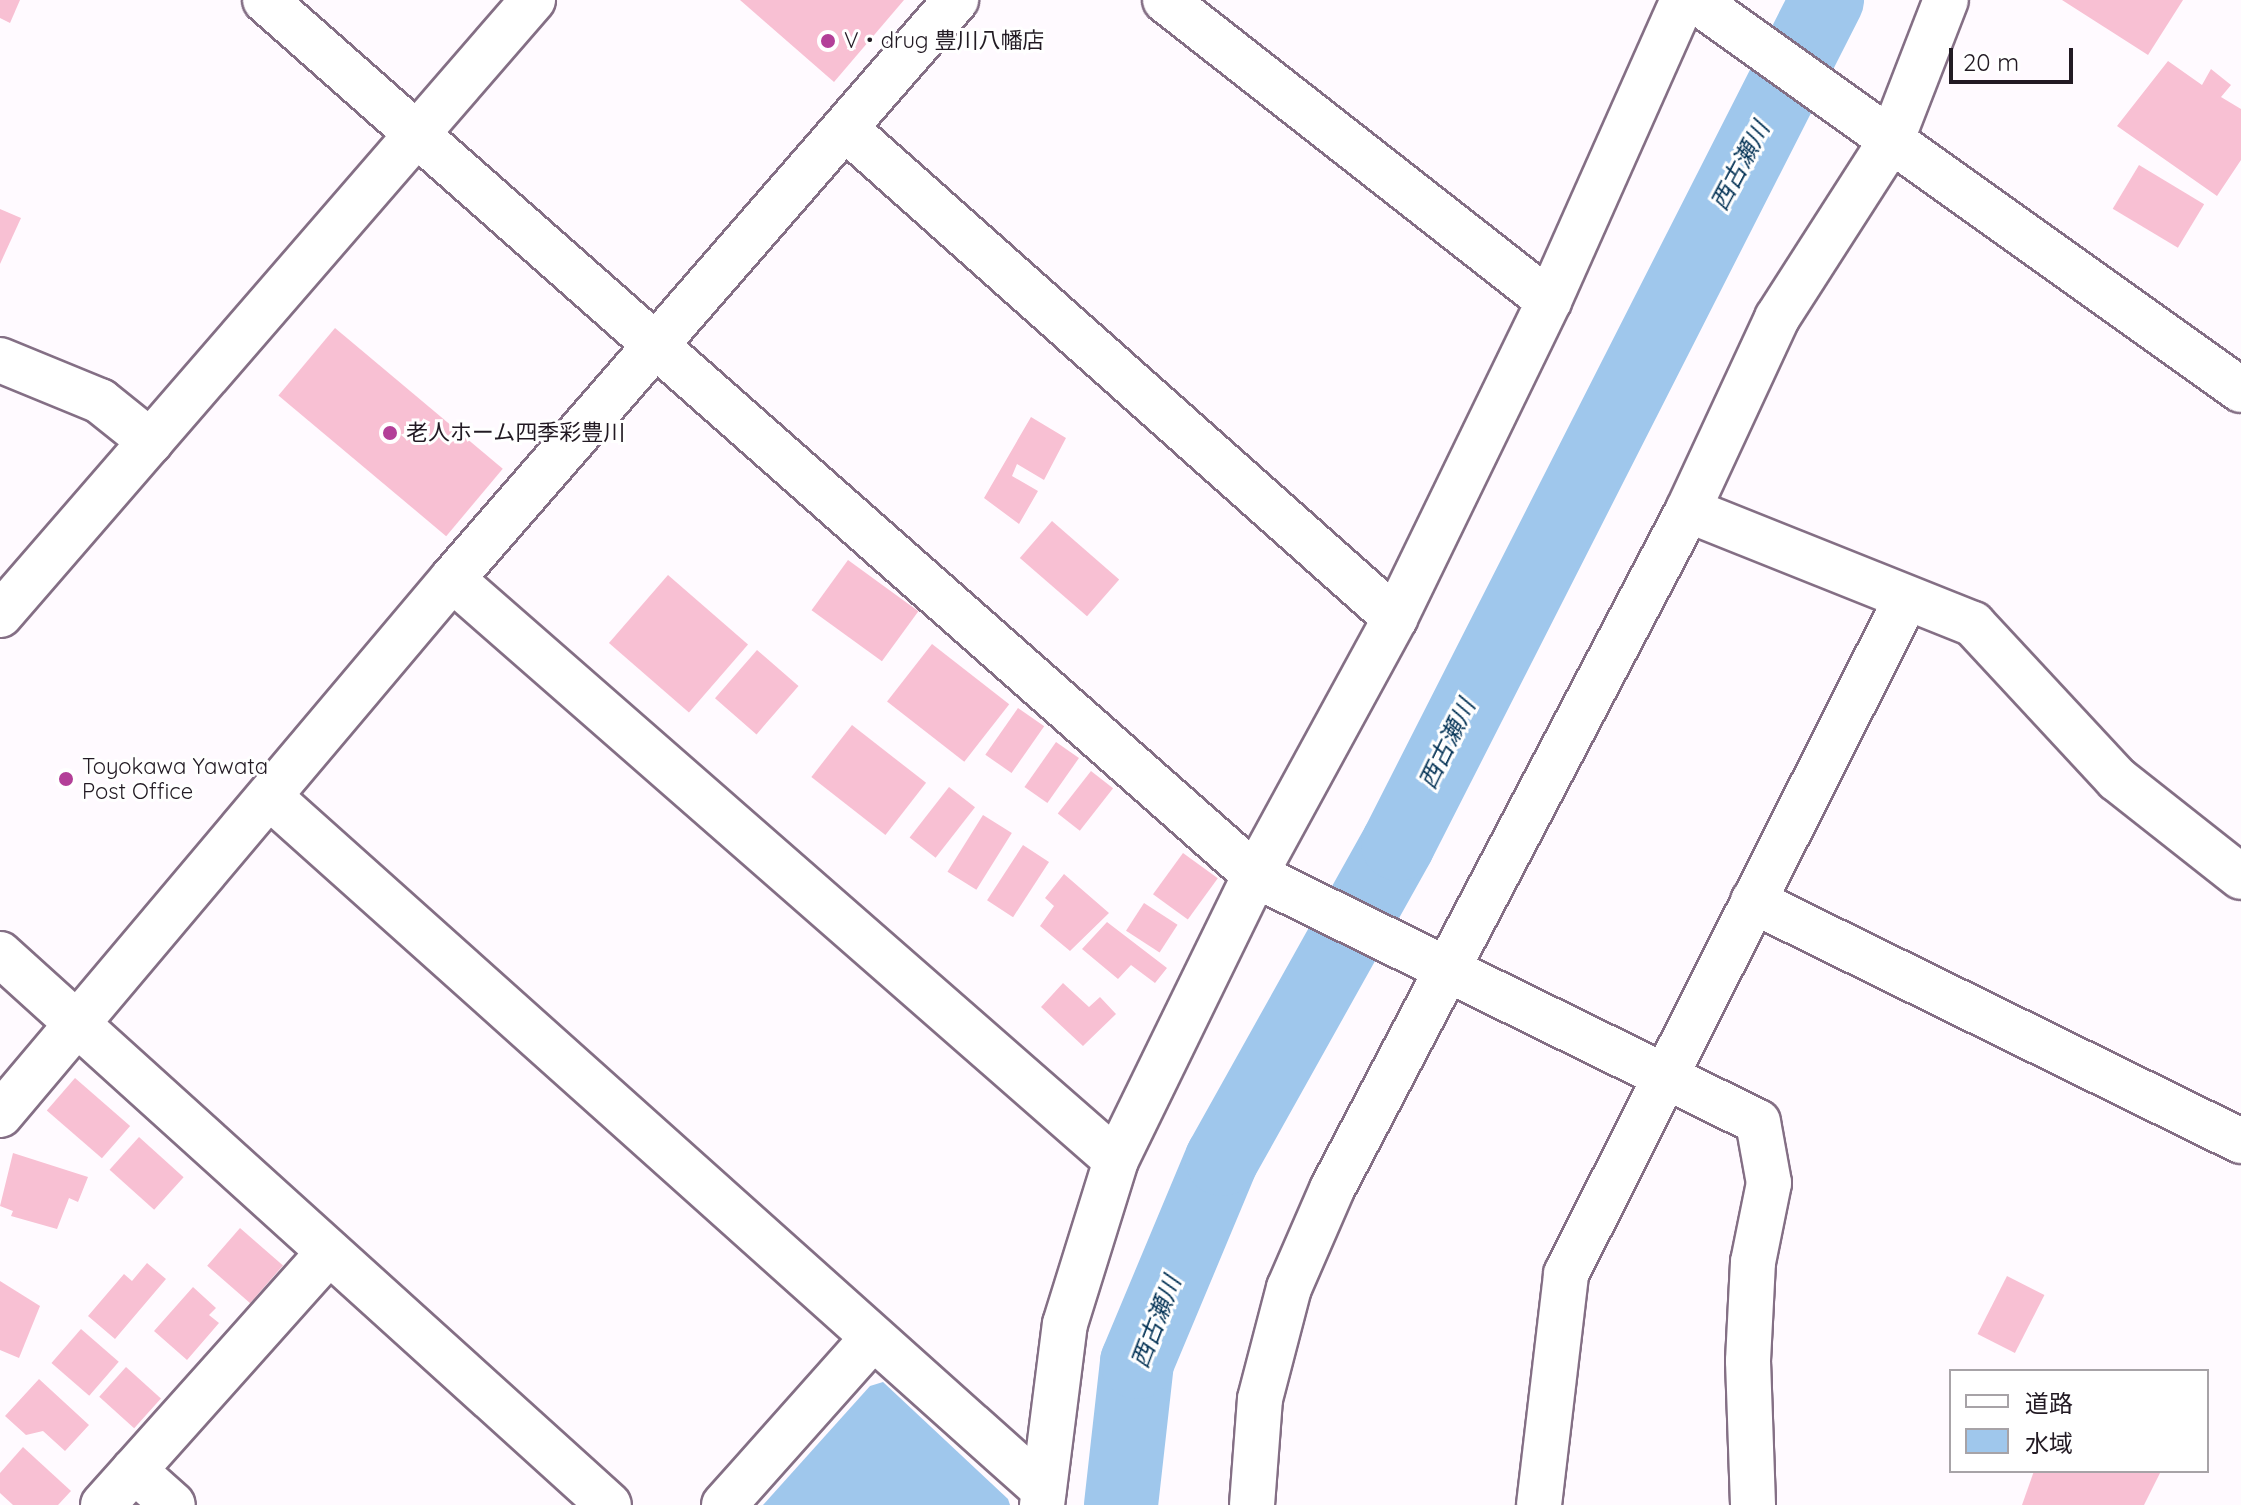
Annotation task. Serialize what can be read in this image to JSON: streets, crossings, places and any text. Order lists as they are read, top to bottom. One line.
{"water":["西古瀬川"],"places":["V・drug 豊川八幡店","老人ホーム四季彩豊川","Toyokawa Yawata Post Office"],"legend":["道路","水域"],"scale_bar":"20 m"}
